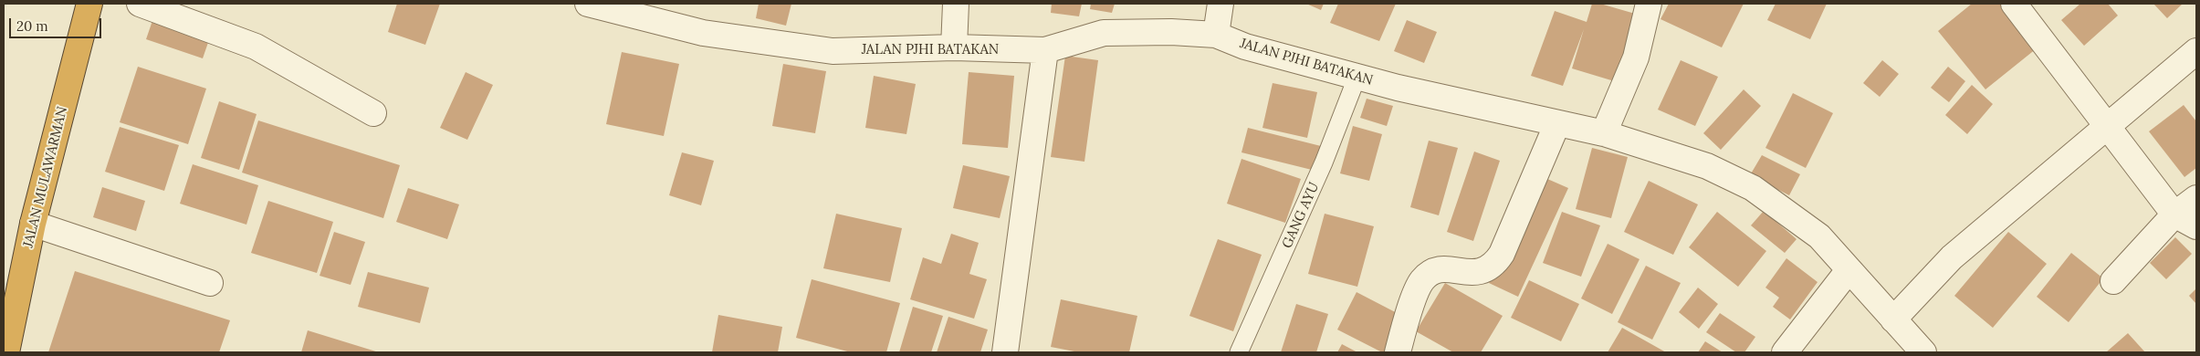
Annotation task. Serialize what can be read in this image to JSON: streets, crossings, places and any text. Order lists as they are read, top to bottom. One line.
{"streets":{"highway":["JALAN MULAWARMAN"],"street":["JALAN PJHI BATAKAN"],"lane":["GANG AYU"]},"crossings":[["JALAN PJHI BATAKAN","GANG AYU"]],"scale_bar":"20 m"}
